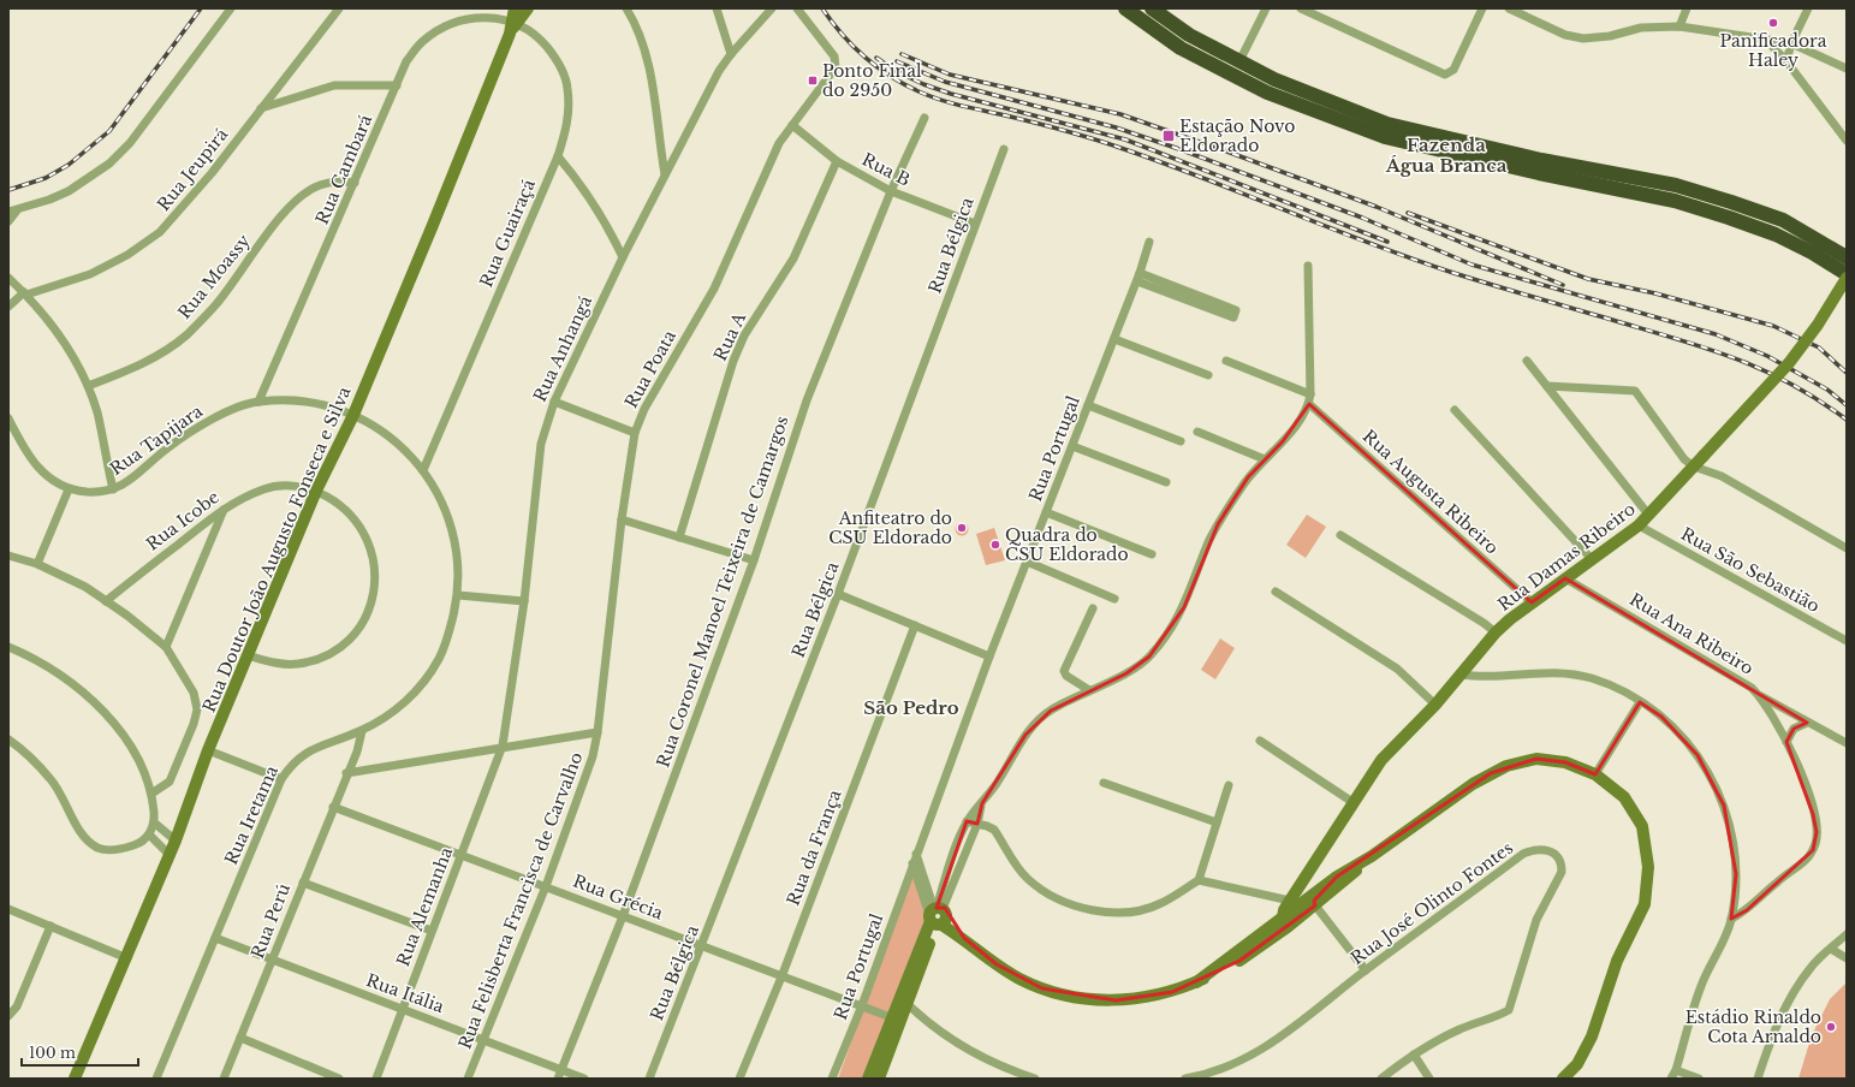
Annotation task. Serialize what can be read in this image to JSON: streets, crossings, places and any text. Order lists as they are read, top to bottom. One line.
{"streets":{"street":["Rua Jeupirá","Rua Cambará","Rua B","Rua Guairaçá","Rua Bélgica","Rua Moassy","Rua A","Rua Anhangá","Rua Poata","Rua Tapijara","Rua Portugal","Rua Augusta Ribeiro","Rua Icobe","Rua Doutor João Augusto Fonseca e Silva","Rua Damas Ribeiro","Rua São Sebastião","Rua Coronel Manoel Teixeira de Camargos","Rua Ana Ribeiro","Rua Iretama","Rua da França","Rua Grécia","Rua Felisberta Francisca de Carvalho","Rua José Olinto Fontes","Rua Alemanha","Rua Perú","Rua Itália"]},"crossings":[["Rua Cambará","Rua Guairaçá"],["Rua Cambará","Rua Moassy"],["Rua Cambará","Rua Tapijara"],["Rua Cambará","Rua Doutor João Augusto Fonseca e Silva"],["Rua B","Rua Bélgica"],["Rua B","Rua A"],["Rua B","Rua Poata"],["Rua B","Rua Coronel Manoel Teixeira de Camargos"],["Rua Guairaçá","Rua Doutor João Augusto Fonseca e Silva"],["Rua Guairaçá","Rua Iretama"],["Rua Bélgica","Rua Grécia"],["Rua Anhangá","Rua Alemanha"],["Rua Poata","Rua Felisberta Francisca de Carvalho"],["Rua Tapijara","Rua Doutor João Augusto Fonseca e Silva"],["Rua Tapijara","Rua Iretama"],["Rua Portugal","Rua Grécia"],["Rua Augusta Ribeiro","Rua Damas Ribeiro"],["Rua Icobe","Rua Doutor João Augusto Fonseca e Silva"],["Rua Doutor João Augusto Fonseca e Silva","Rua Iretama"],["Rua Damas Ribeiro","Rua São Sebastião"],["Rua Damas Ribeiro","Rua Ana Ribeiro"],["Rua Coronel Manoel Teixeira de Camargos","Rua Grécia"],["Rua Coronel Manoel Teixeira de Camargos","Rua Itália"],["Rua Iretama","Rua Perú"],["Rua Iretama","Rua Itália"],["Rua da França","Rua Grécia"],["Rua Grécia","Rua Felisberta Francisca de Carvalho"],["Rua Grécia","Rua Alemanha"],["Rua Grécia","Rua Perú"],["Rua Felisberta Francisca de Carvalho","Rua Itália"],["Rua Alemanha","Rua Itália"],["Rua Perú","Rua Itália"]],"districts":["Fazenda Água Branca","São Pedro"],"places":{"other":["Panificadora Haley","Anfiteatro do CSU Eldorado","Quadra do CSU Eldorado","Estádio Rinaldo Cota Arnaldo"],"transit":["Ponto Final do 2950","Estação Novo Eldorado"]},"scale_bar":"100 m"}
